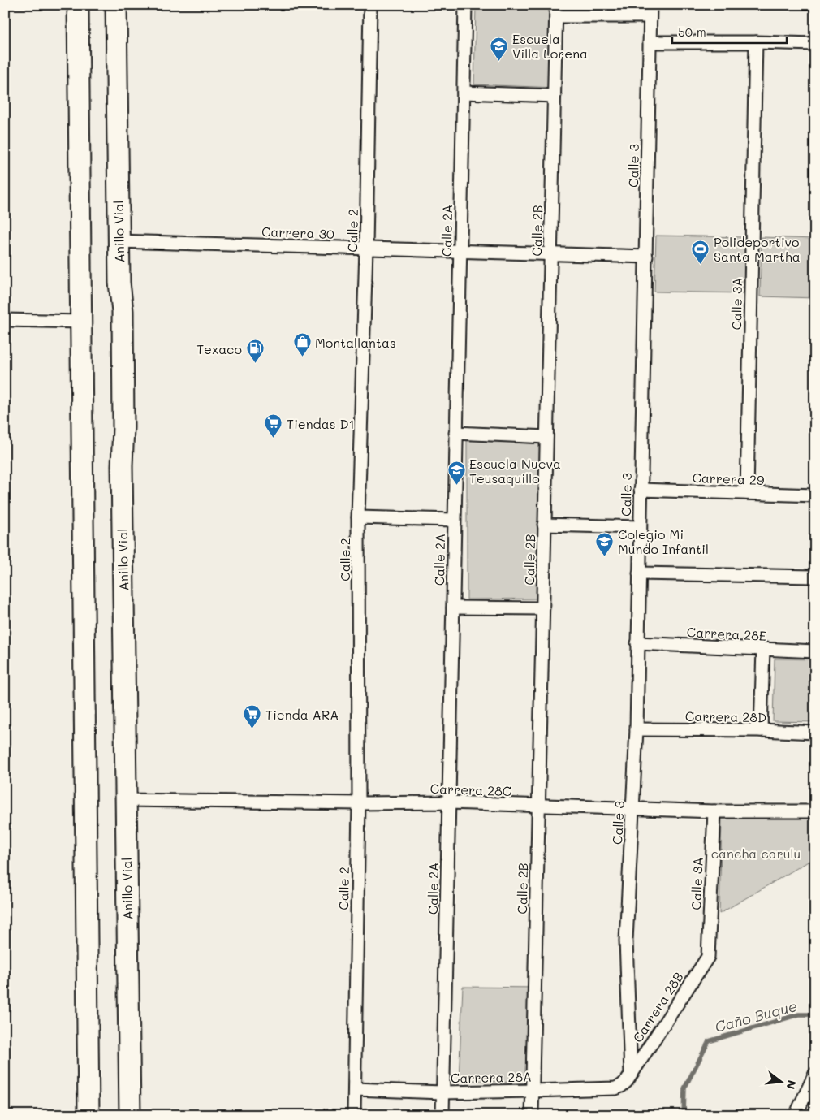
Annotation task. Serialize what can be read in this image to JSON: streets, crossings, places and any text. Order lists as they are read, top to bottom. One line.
{"streets":{"highway":["Anillo Vial"],"street":["Calle 3","Calle 2","Calle 2A","Calle 2B","Carrera 30","Calle 3A","Carrera 29","Carrera 28E","Carrera 28D","Carrera 28C","Carrera 28B","Carrera 28A"]},"crossings":[["Calle 3","Carrera 30"],["Calle 3","Carrera 29"],["Calle 3","Carrera 28E"],["Calle 3","Carrera 28D"],["Calle 3","Carrera 28C"],["Calle 3","Carrera 28B"],["Calle 3","Carrera 28A"],["Calle 2","Carrera 30"],["Calle 2","Carrera 28C"],["Calle 2","Carrera 28A"],["Calle 2A","Carrera 30"],["Calle 2A","Carrera 28C"],["Calle 2A","Carrera 28A"],["Calle 2B","Carrera 30"],["Calle 2B","Carrera 28C"],["Calle 2B","Carrera 28A"],["Anillo Vial","Carrera 30"],["Anillo Vial","Carrera 28C"],["Calle 3A","Carrera 29"],["Calle 3A","Carrera 28C"],["Calle 3A","Carrera 28B"],["Carrera 28B","Carrera 28A"]],"water":["Caño Buque"],"parks":["cancha carulu"],"places":{"school or university":["Escuela Villa Lorena","Escuela Nueva Teusaquillo","Colegio Mi Mundo Infantil"],"sports":["Polideportivo Santa Martha"],"shop":["Montallantas"],"fuel station":["Texaco"],"supermarket":["Tiendas D1","Tienda ARA"]},"scale_bar":"50 m","north":"right"}
